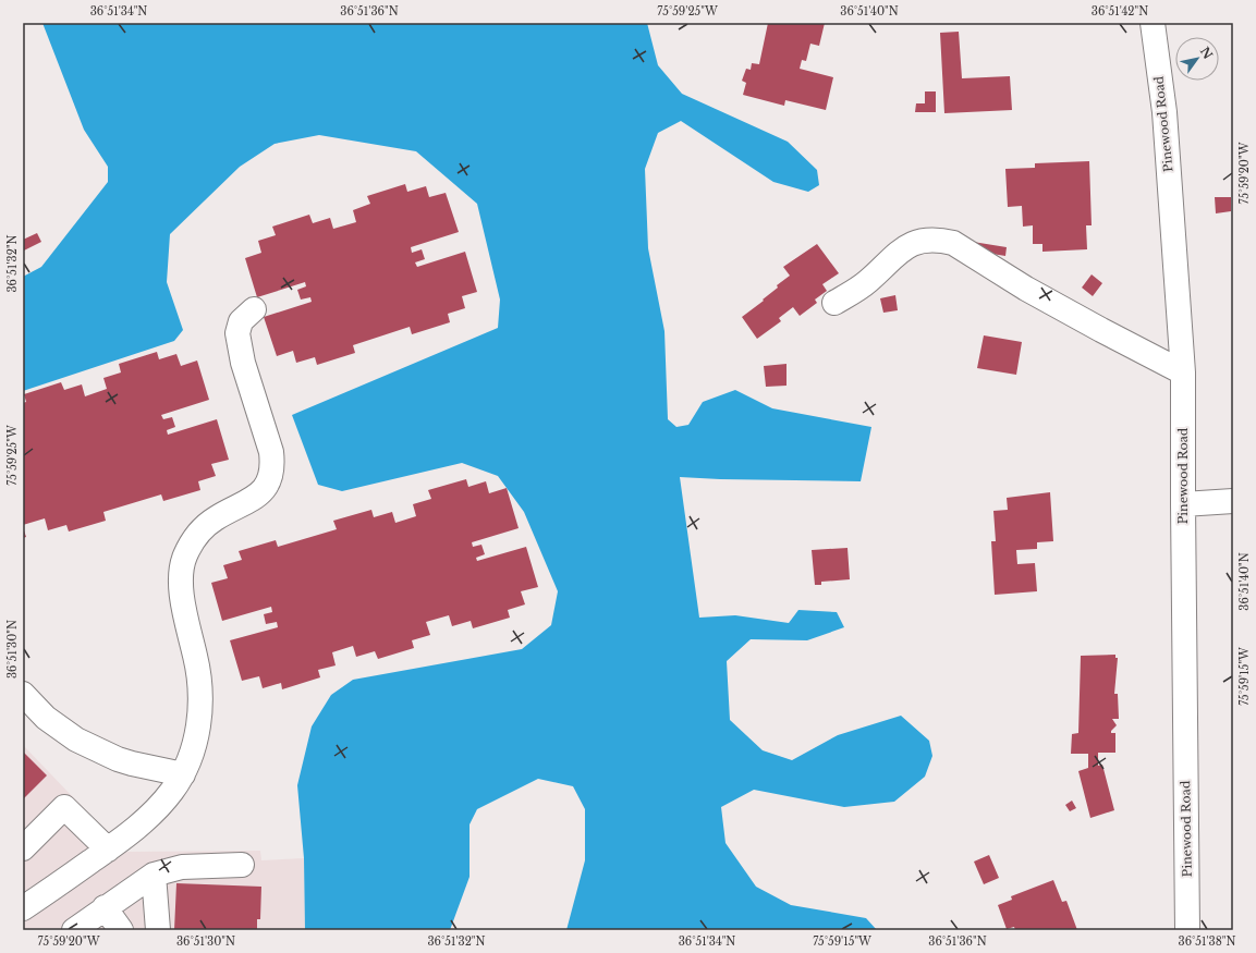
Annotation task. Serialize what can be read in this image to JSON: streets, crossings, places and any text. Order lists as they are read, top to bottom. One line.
{"streets":{"street":["Pinewood Road"]},"north":"top right","coordinates":["36°51'34\"N","36°51'36\"N","75°59'25\"W","36°51'40\"N","36°51'42\"N","75°59'20\"W","36°51'32\"N","36°51'30\"N","75°59'15\"W","36°51'38\"N"]}
